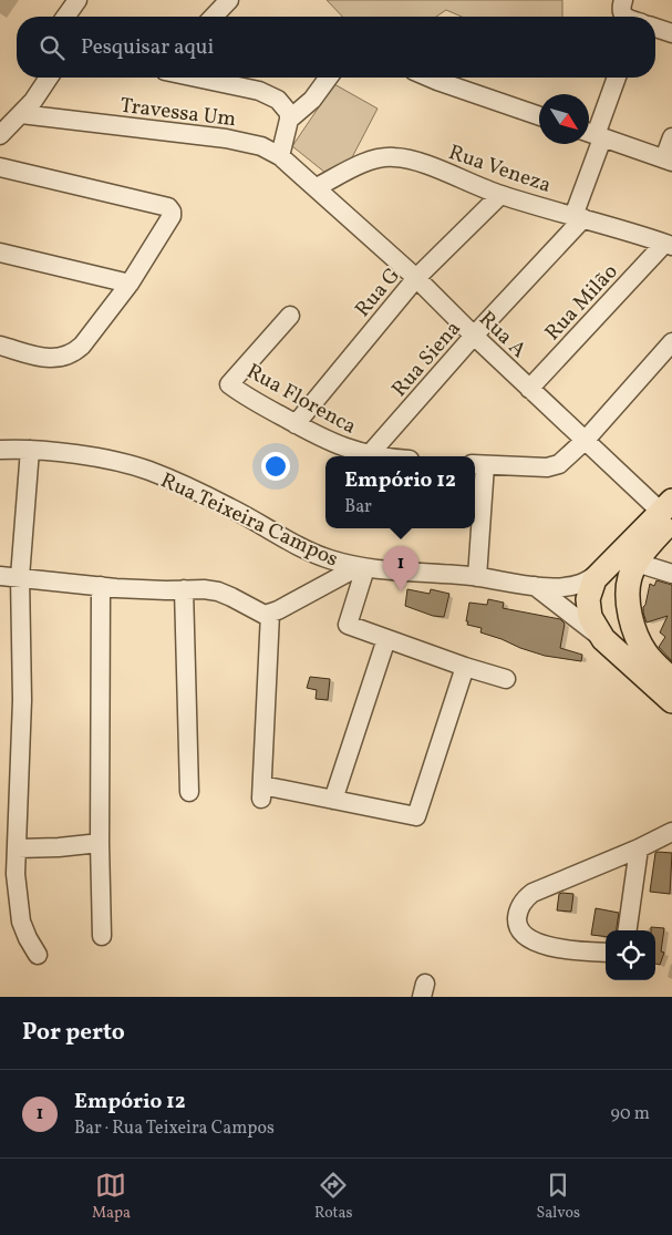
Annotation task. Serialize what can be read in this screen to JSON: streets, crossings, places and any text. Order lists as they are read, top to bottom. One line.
{"streets":{"main road":["Rua Teixeira Campos"],"street":["Travessa Um","Rua Veneza","Rua G","Rua Milão","Rua A","Rua Siena","Rua Florenca"]},"crossings":[["Travessa Um","Rua Veneza"],["Travessa Um","Rua A"],["Rua Veneza","Rua G"],["Rua Veneza","Rua Milão"],["Rua Veneza","Rua A"],["Rua Veneza","Rua Siena"],["Rua G","Rua A"],["Rua G","Rua Florenca"],["Rua Milão","Rua A"],["Rua A","Rua Siena"],["Rua Siena","Rua Florenca"]],"north":"bottom right","page":{"search":"Pesquisar aqui","popup":["Empório 12","Bar"],"pins":"1","heading":"Por perto","list":[{"mark":"1","name":"Empório 12","note":"Bar · Rua Teixeira Campos","value":"90 m"}],"nav":["Mapa","Rotas","Salvos"]}}
